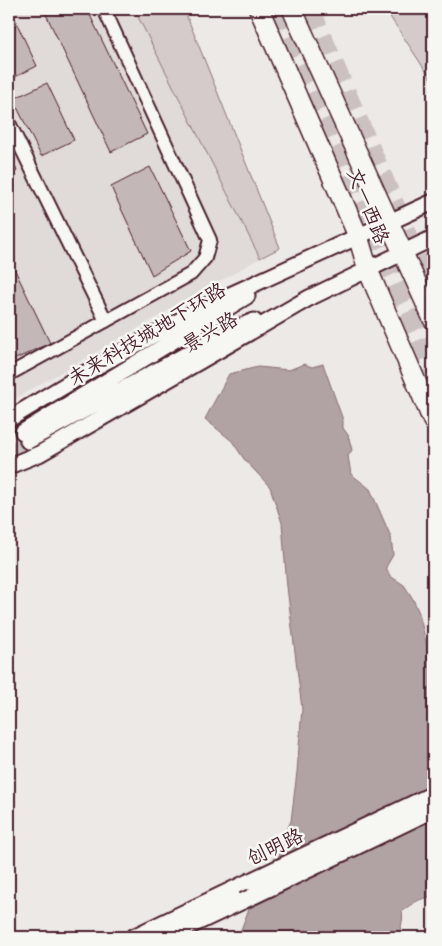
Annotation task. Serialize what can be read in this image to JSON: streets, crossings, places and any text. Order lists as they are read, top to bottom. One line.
{"streets":{"main road":["文一西路"],"street":["景兴路","未来科技城地下环路","创明路"]},"crossings":[["文一西路","景兴路"],["景兴路","未来科技城地下环路"]]}
